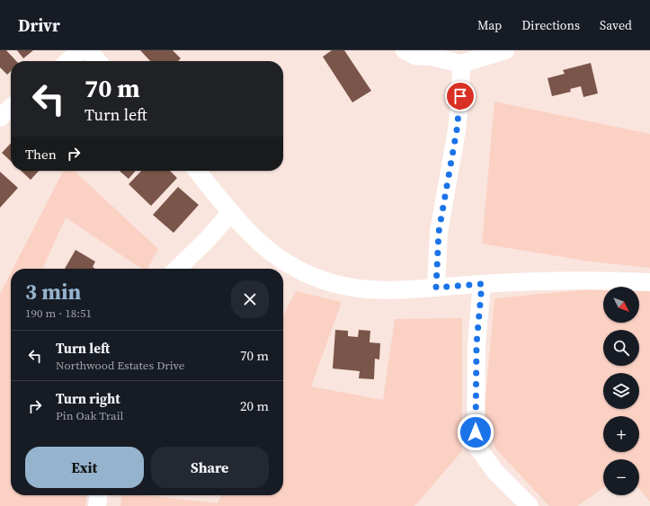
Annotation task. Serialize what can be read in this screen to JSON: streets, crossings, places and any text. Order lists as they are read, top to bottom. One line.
{"north":"bottom right","page":{"header":"Drivr","nav":["Map","Directions","Saved"],"turn":["70 m","Turn left"],"then":"Then","heading":["3 min","190 m · 18:51"],"map_buttons":["+","−"],"list":[{"name":"Turn left","note":"Northwood Estates Drive","value":"70 m"},{"name":"Turn right","note":"Pin Oak Trail","value":"20 m"}],"buttons":["Exit","Share"]}}
